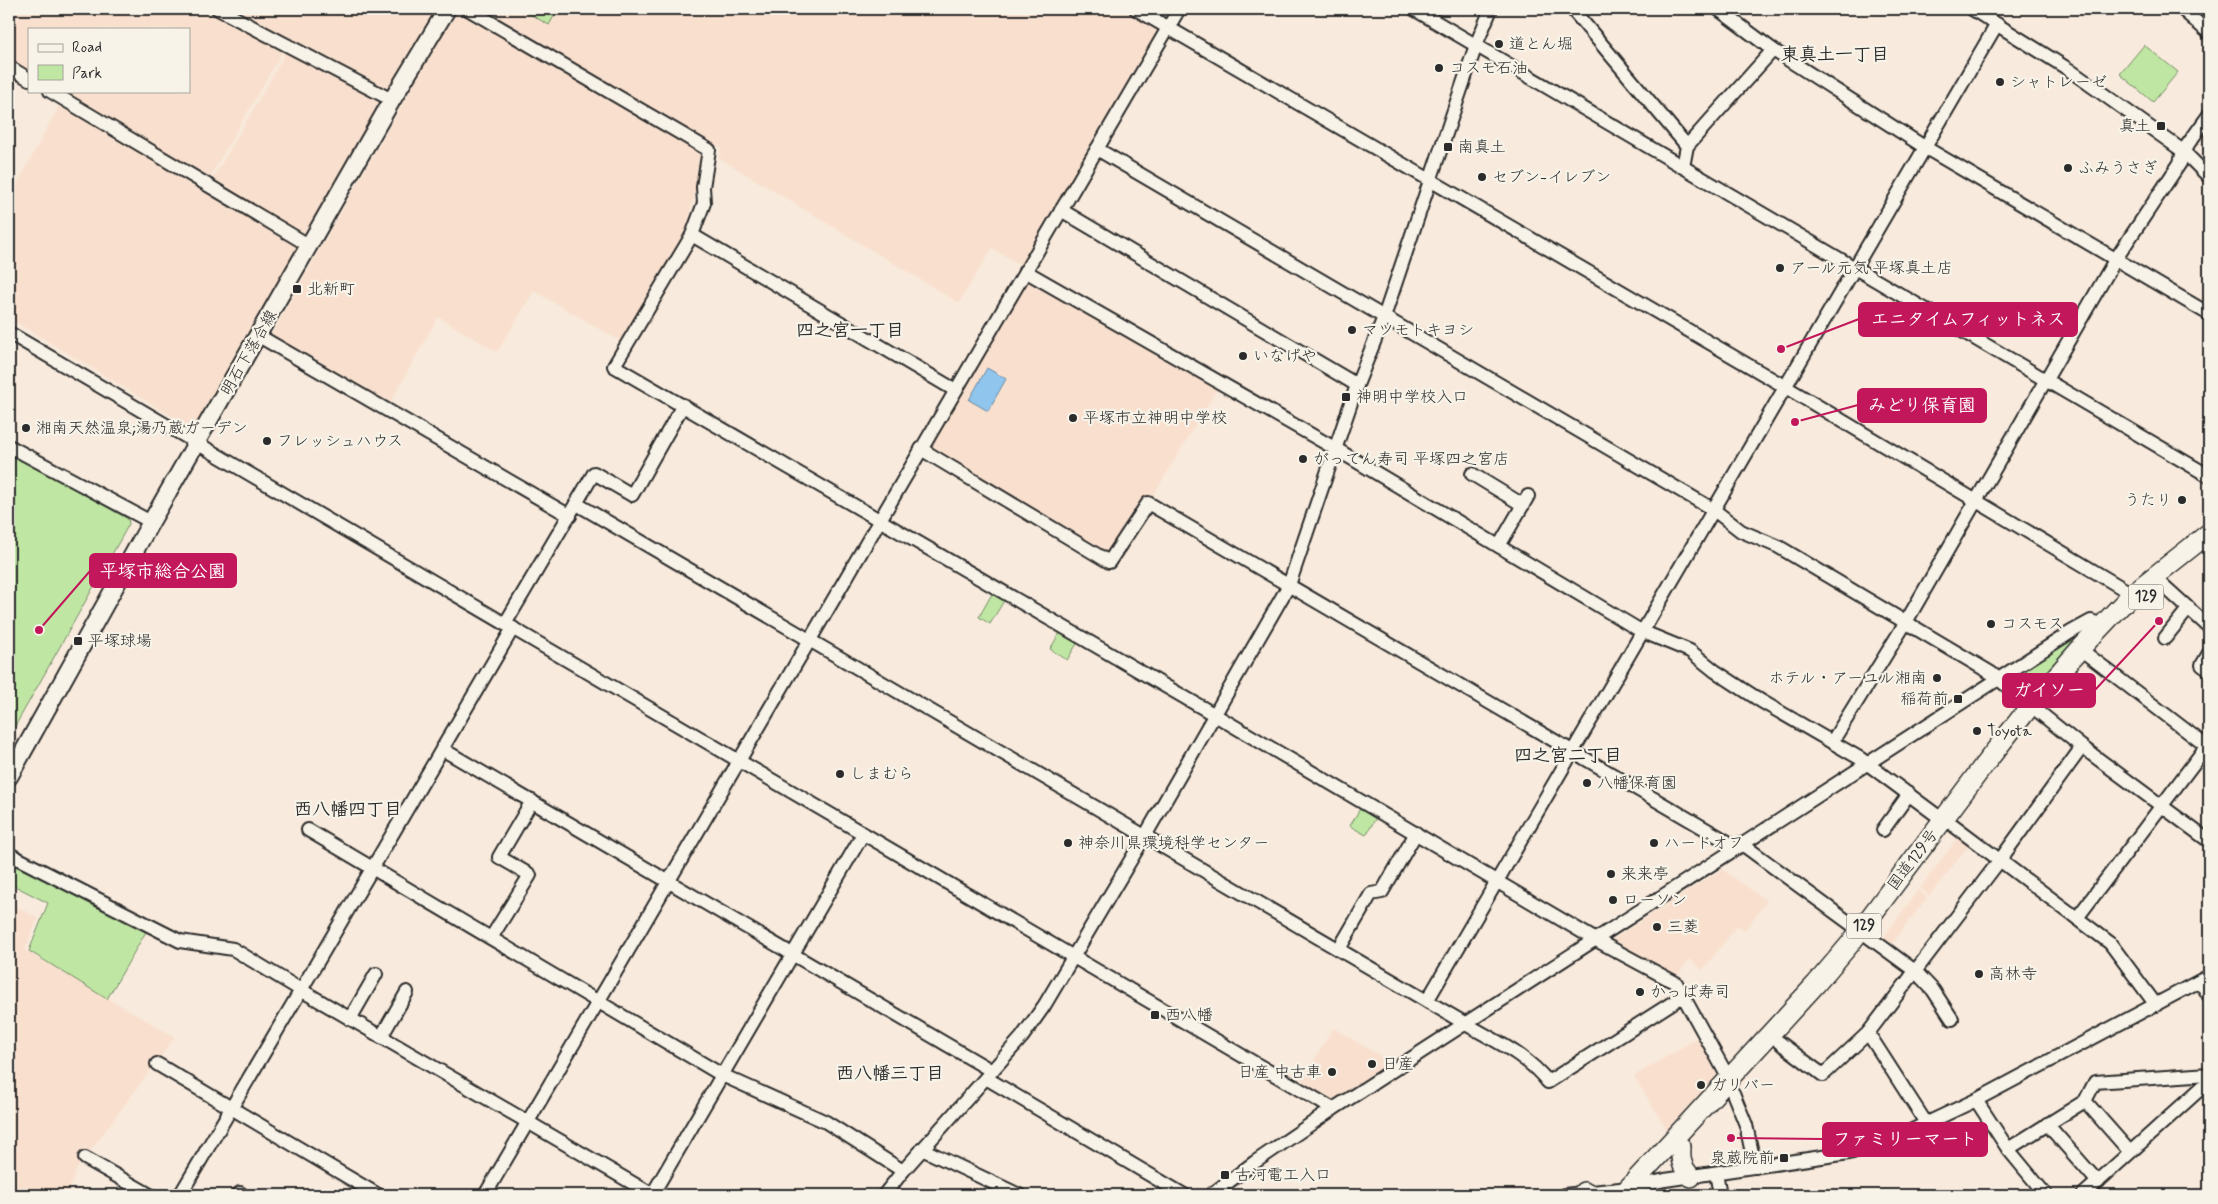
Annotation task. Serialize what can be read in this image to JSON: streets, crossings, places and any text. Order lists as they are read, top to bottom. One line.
{"streets":{"highway":["129","国道129号"],"main road":["明石下落合線"]},"districts":["東真土一丁目","四之宮一丁目","四之宮二丁目","西八幡四丁目","西八幡三丁目"],"places":{"other":["道とん堀","コスモ石油","シャトレーゼ","ふみうさぎ","セブン-イレブン","アール元気 平塚真土店","マツモトキヨシ","エニタイムフィットネス","いなげや","平塚市立神明中学校","みどり保育園","湘南天然温泉;湯乃蔵ガーデン","フレッシュハウス","がってん寿司 平塚四之宮店","うたり","ガイソー","コスモス","平塚市総合公園","ホテル・アーユル湘南","Toyota","しまむら","八幡保育園","神奈川県環境科学センター","ハードオフ","来来亭","ローソン","三菱","高林寺","かっぱ寿司","日産","日産 中古車","ガリバー","ファミリーマート"],"transit":["真土","南真土","北新町","神明中学校入口","平塚球場","稲荷前","西八幡","泉蔵院前","古河電工入口"]},"legend":["Road","Park"]}
